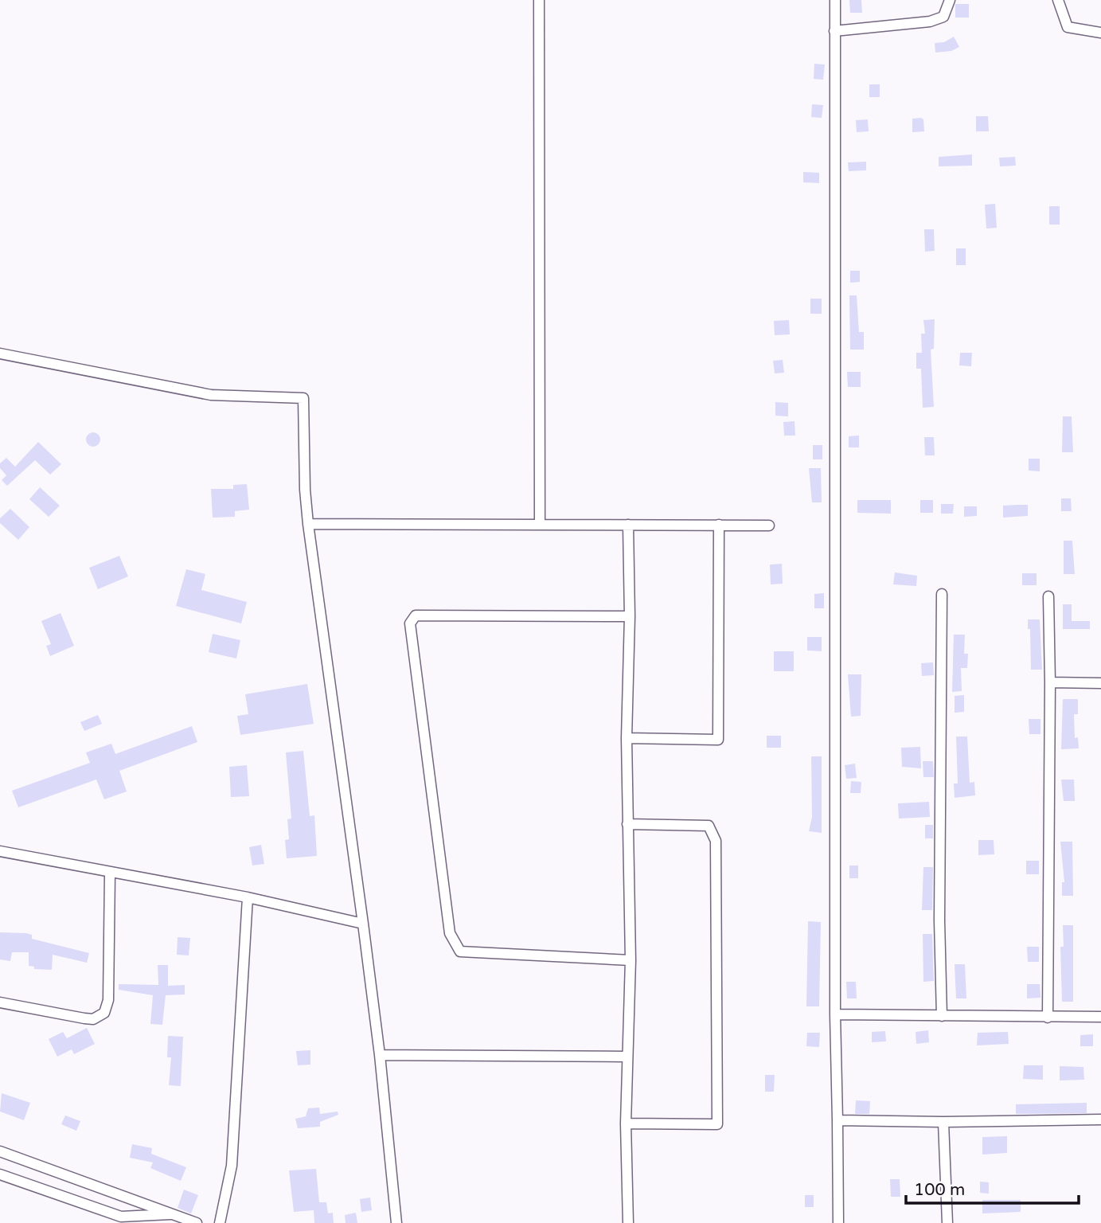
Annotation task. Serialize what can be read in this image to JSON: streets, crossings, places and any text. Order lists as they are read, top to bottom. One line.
{"scale_bar":"100 m"}
